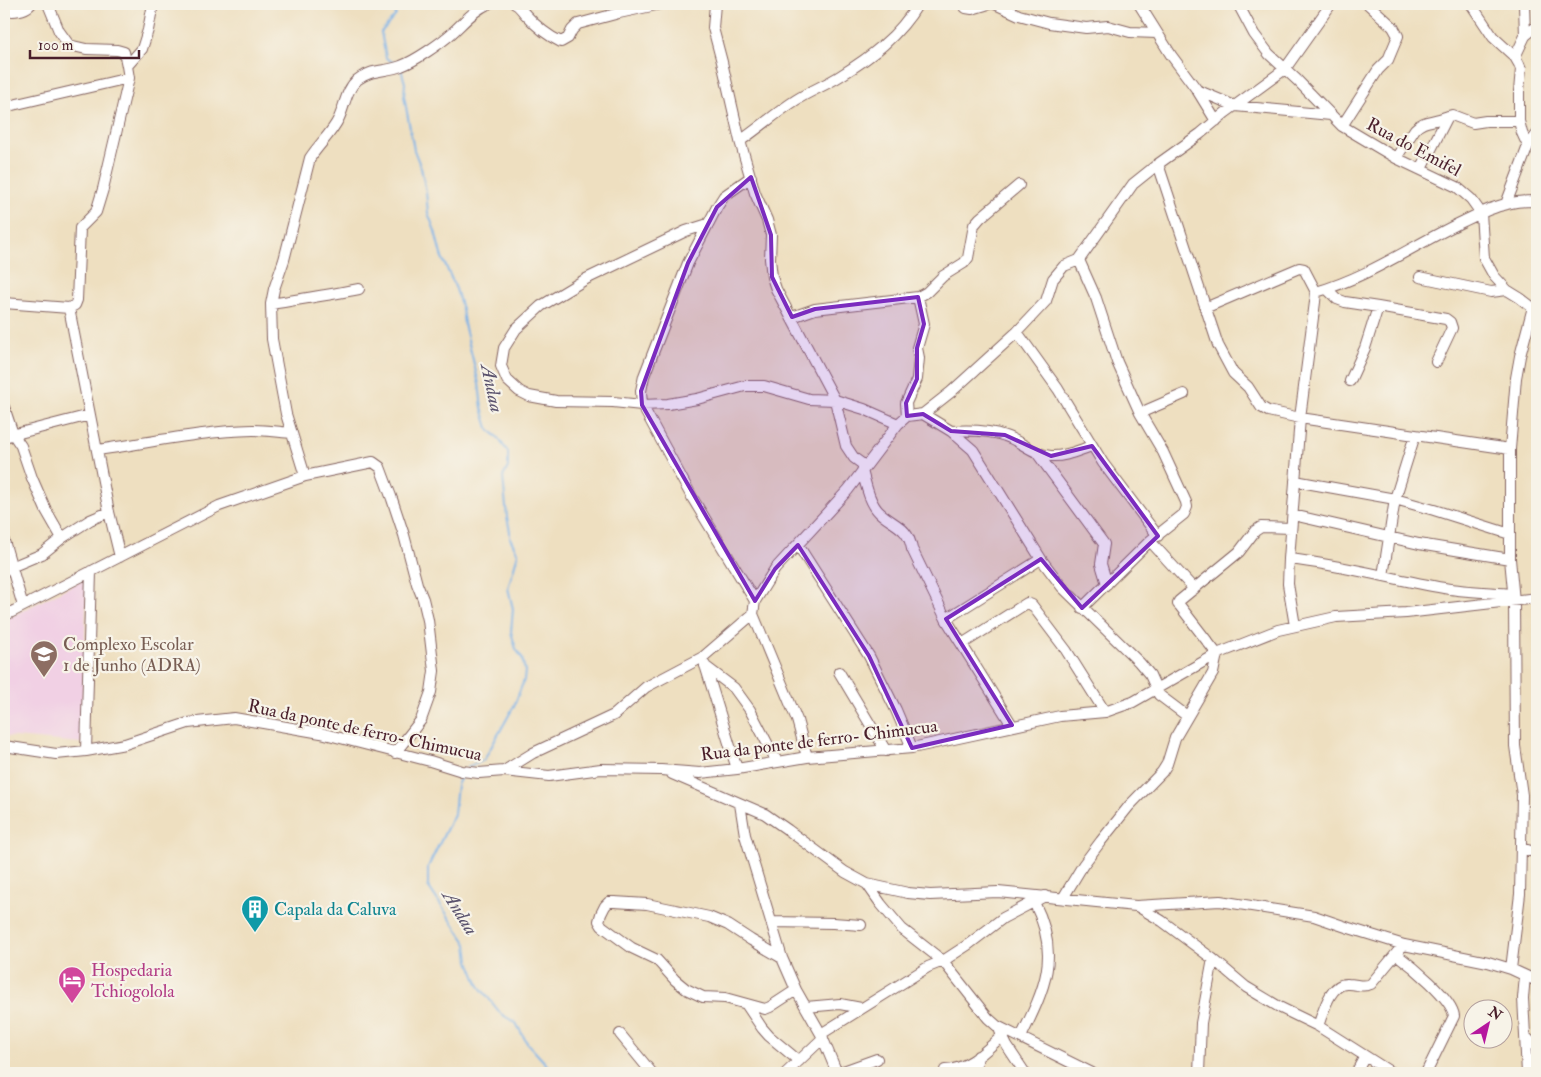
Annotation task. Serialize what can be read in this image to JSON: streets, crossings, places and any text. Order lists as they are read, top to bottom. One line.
{"streets":{"street":["Rua do Emifel","Rua da ponte de ferro- Chimucua"]},"water":["Andaa"],"places":{"school or university":["Complexo Escolar 1 de Junho (ADRA)"],"building":["Capala da Caluva"],"hotel":["Hospedaria Tchiogolola"]},"scale_bar":"100 m","north":"top right"}
